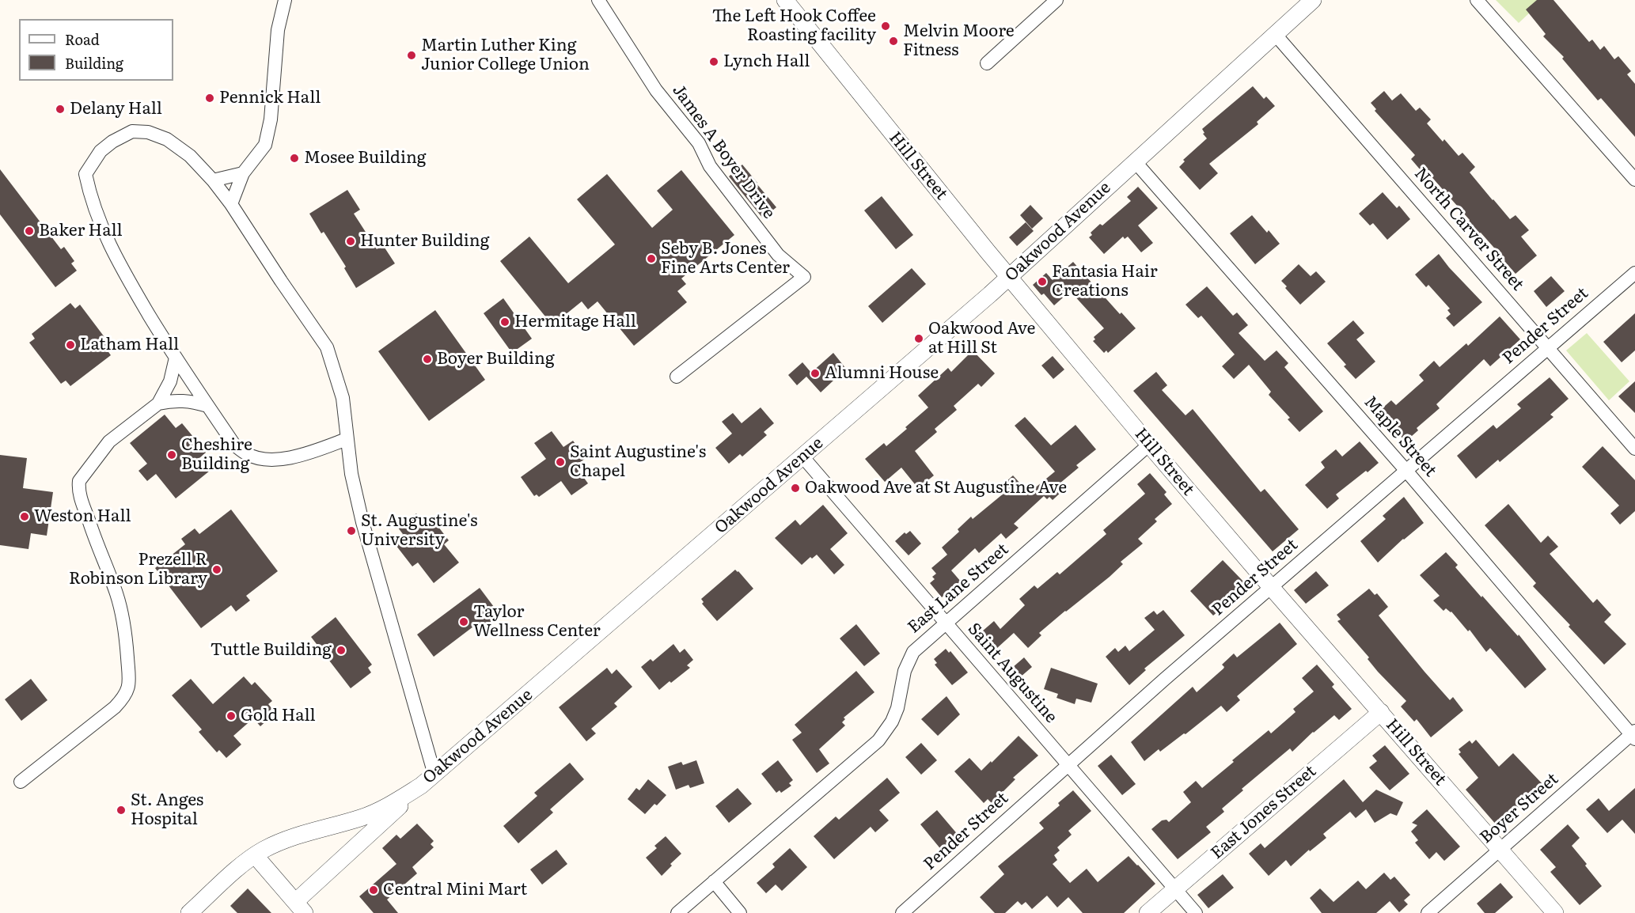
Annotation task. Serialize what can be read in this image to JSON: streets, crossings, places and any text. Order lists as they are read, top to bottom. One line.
{"streets":{"street":["James A Boyer Drive","Hill Street","North Carver Street","Oakwood Avenue","Pender Street","Maple Street","East Lane Street","Saint Augustine","Boyer Street","East Jones Street"]},"crossings":[["Hill Street","Oakwood Avenue"],["Hill Street","Pender Street"],["Hill Street","East Lane Street"],["Hill Street","Boyer Street"],["Hill Street","East Jones Street"],["North Carver Street","Oakwood Avenue"],["North Carver Street","Pender Street"],["Oakwood Avenue","Maple Street"],["Oakwood Avenue","Saint Augustine"],["Pender Street","Maple Street"],["Pender Street","Saint Augustine"],["Maple Street","Boyer Street"],["East Lane Street","Saint Augustine"],["Saint Augustine","East Jones Street"]],"places":["The Left Hook Coffee Roasting facility","Melvin Moore Fitness","Martin Luther King Junior College Union","Lynch Hall","Pennick Hall","Delany Hall","Mosee Building","Baker Hall","Hunter Building","Seby B. Jones Fine Arts Center","Fantasia Hair Creations","Hermitage Hall","Oakwood Ave at Hill St","Latham Hall","Boyer Building","Alumni House","Cheshire Building","Saint Augustine's Chapel","Oakwood Ave at St Augustine Ave","Weston Hall","St. Augustine's University","Prezell R Robinson Library","Taylor Wellness Center","Tuttle Building","Gold Hall","St. Anges Hospital","Central Mini Mart"],"legend":["Road","Building"]}
